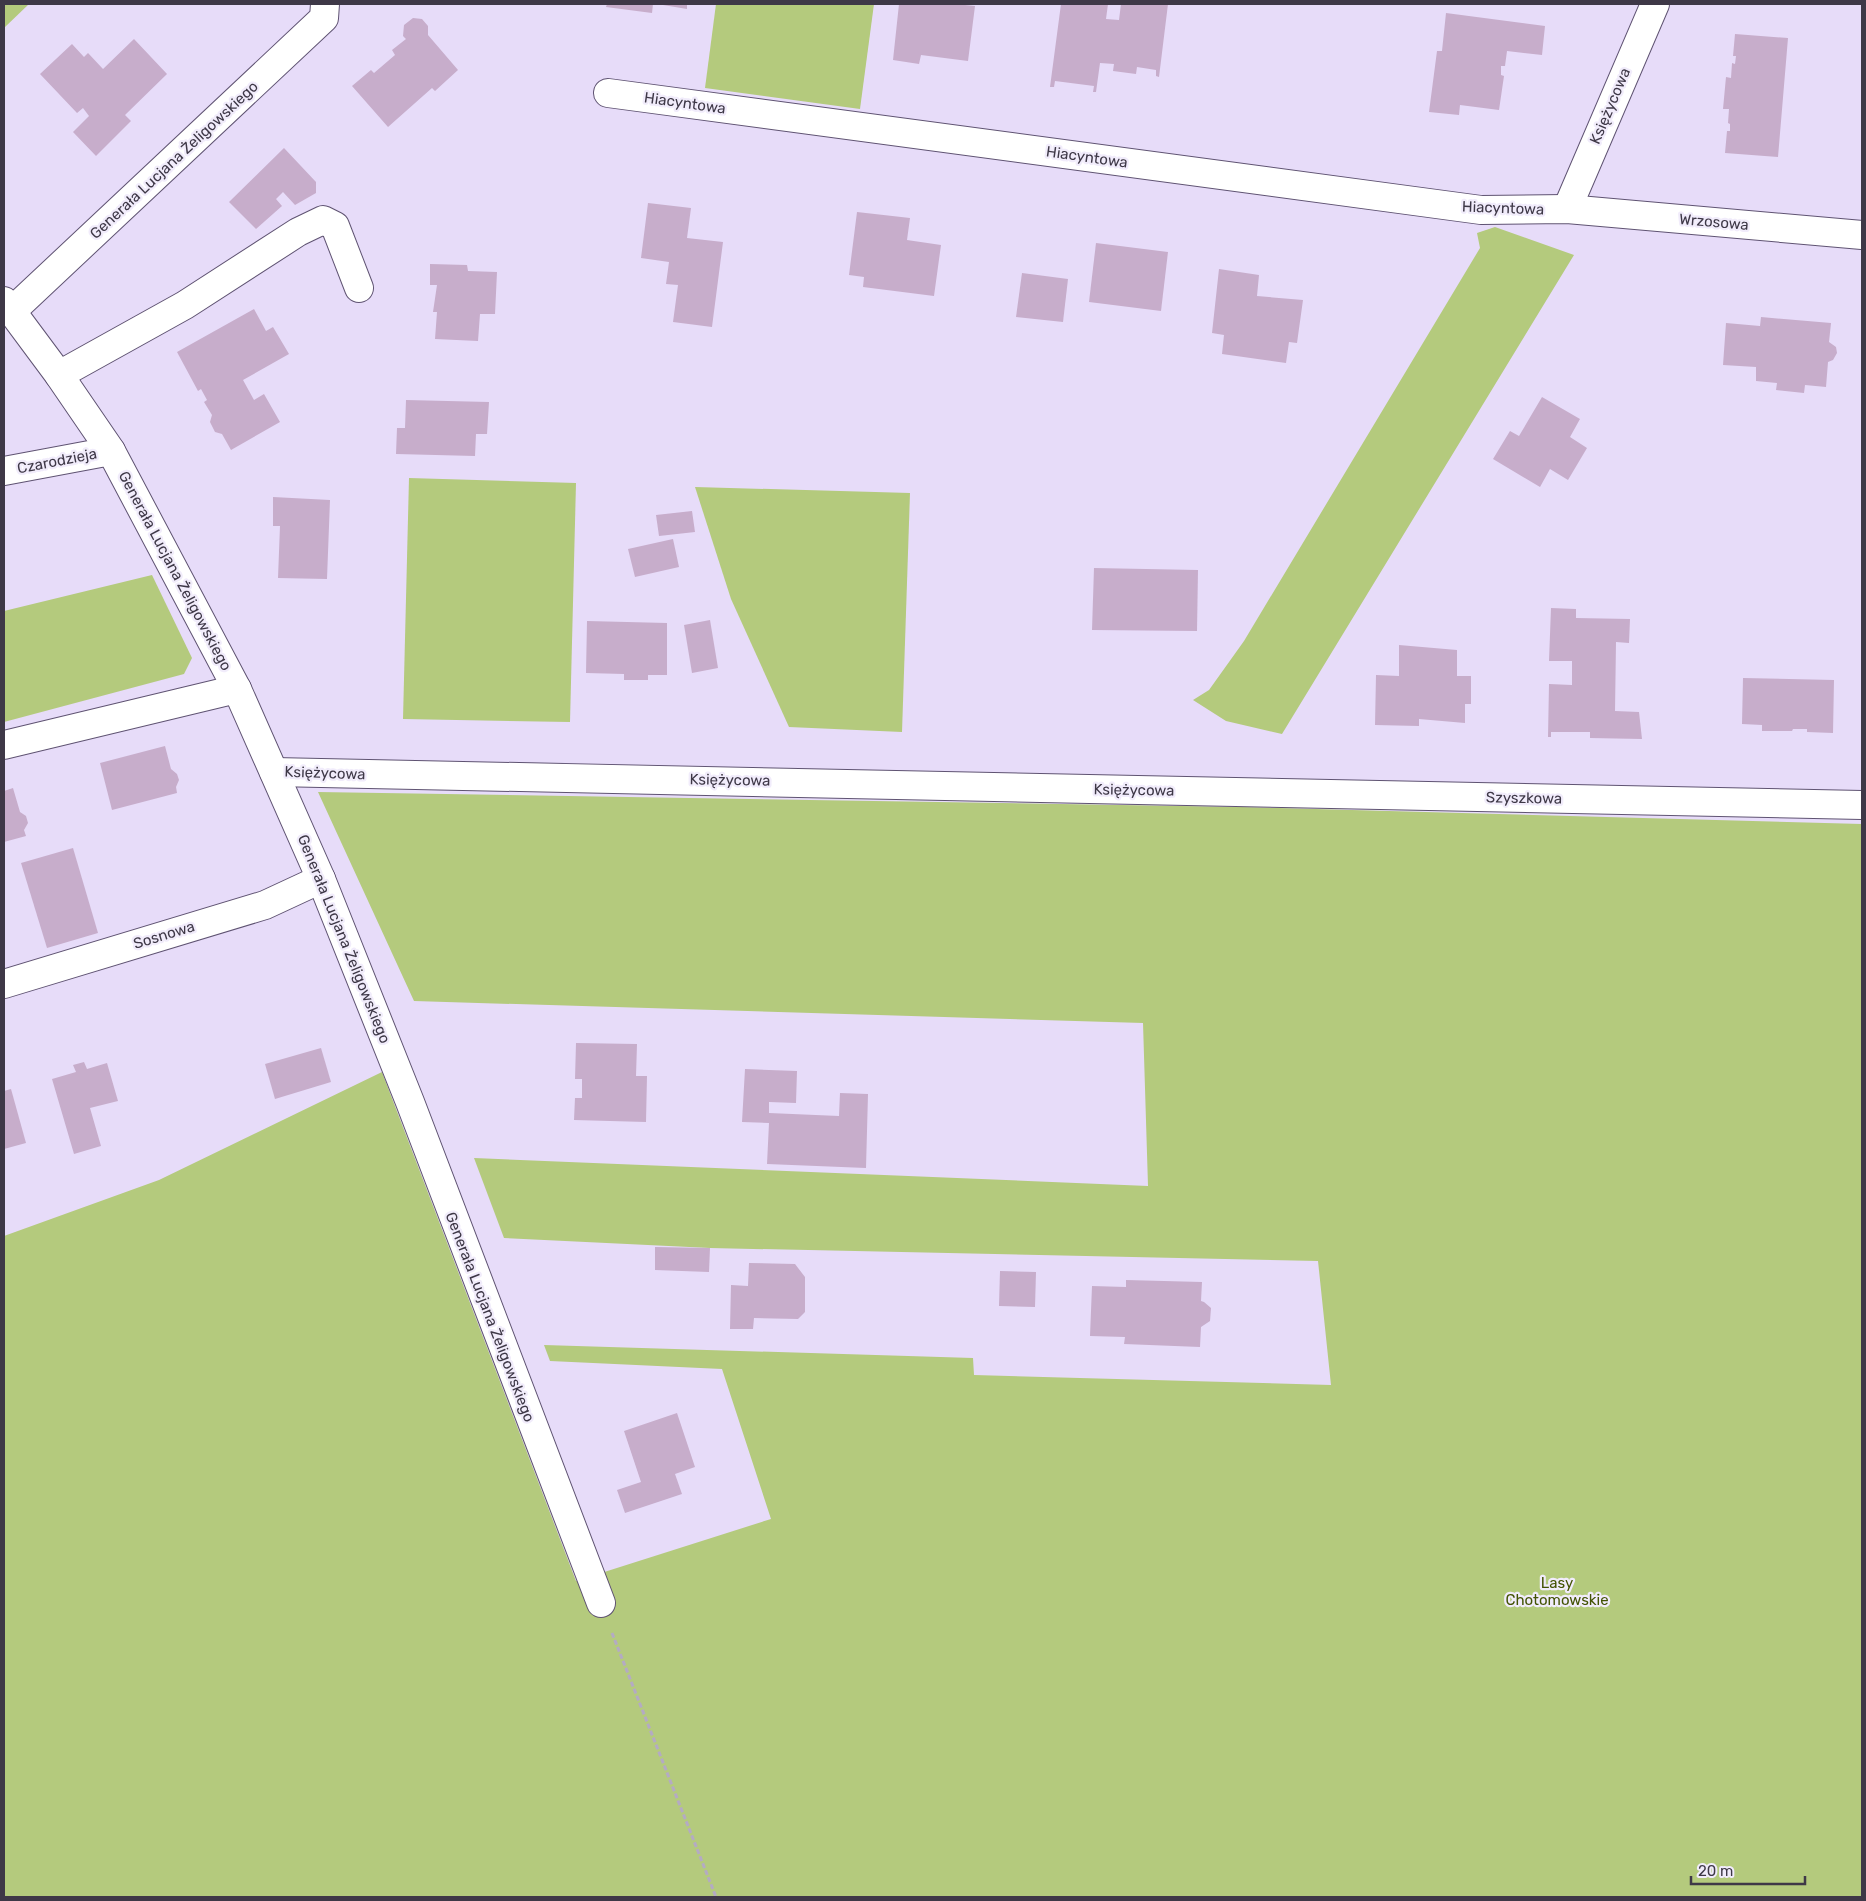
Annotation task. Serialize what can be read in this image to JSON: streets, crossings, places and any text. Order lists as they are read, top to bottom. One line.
{"streets":{"street":["Hiacyntowa","Księżycowa","Generała Lucjana Żeligowskiego","Wrzosowa","Czarodzieja","Szyszkowa","Sosnowa"]},"crossings":[["Hiacyntowa","Księżycowa"],["Hiacyntowa","Wrzosowa"],["Księżycowa","Generała Lucjana Żeligowskiego"],["Księżycowa","Wrzosowa"],["Księżycowa","Szyszkowa"],["Generała Lucjana Żeligowskiego","Czarodzieja"],["Generała Lucjana Żeligowskiego","Sosnowa"]],"parks":["Lasy Chotomowskie"],"scale_bar":"20 m"}
